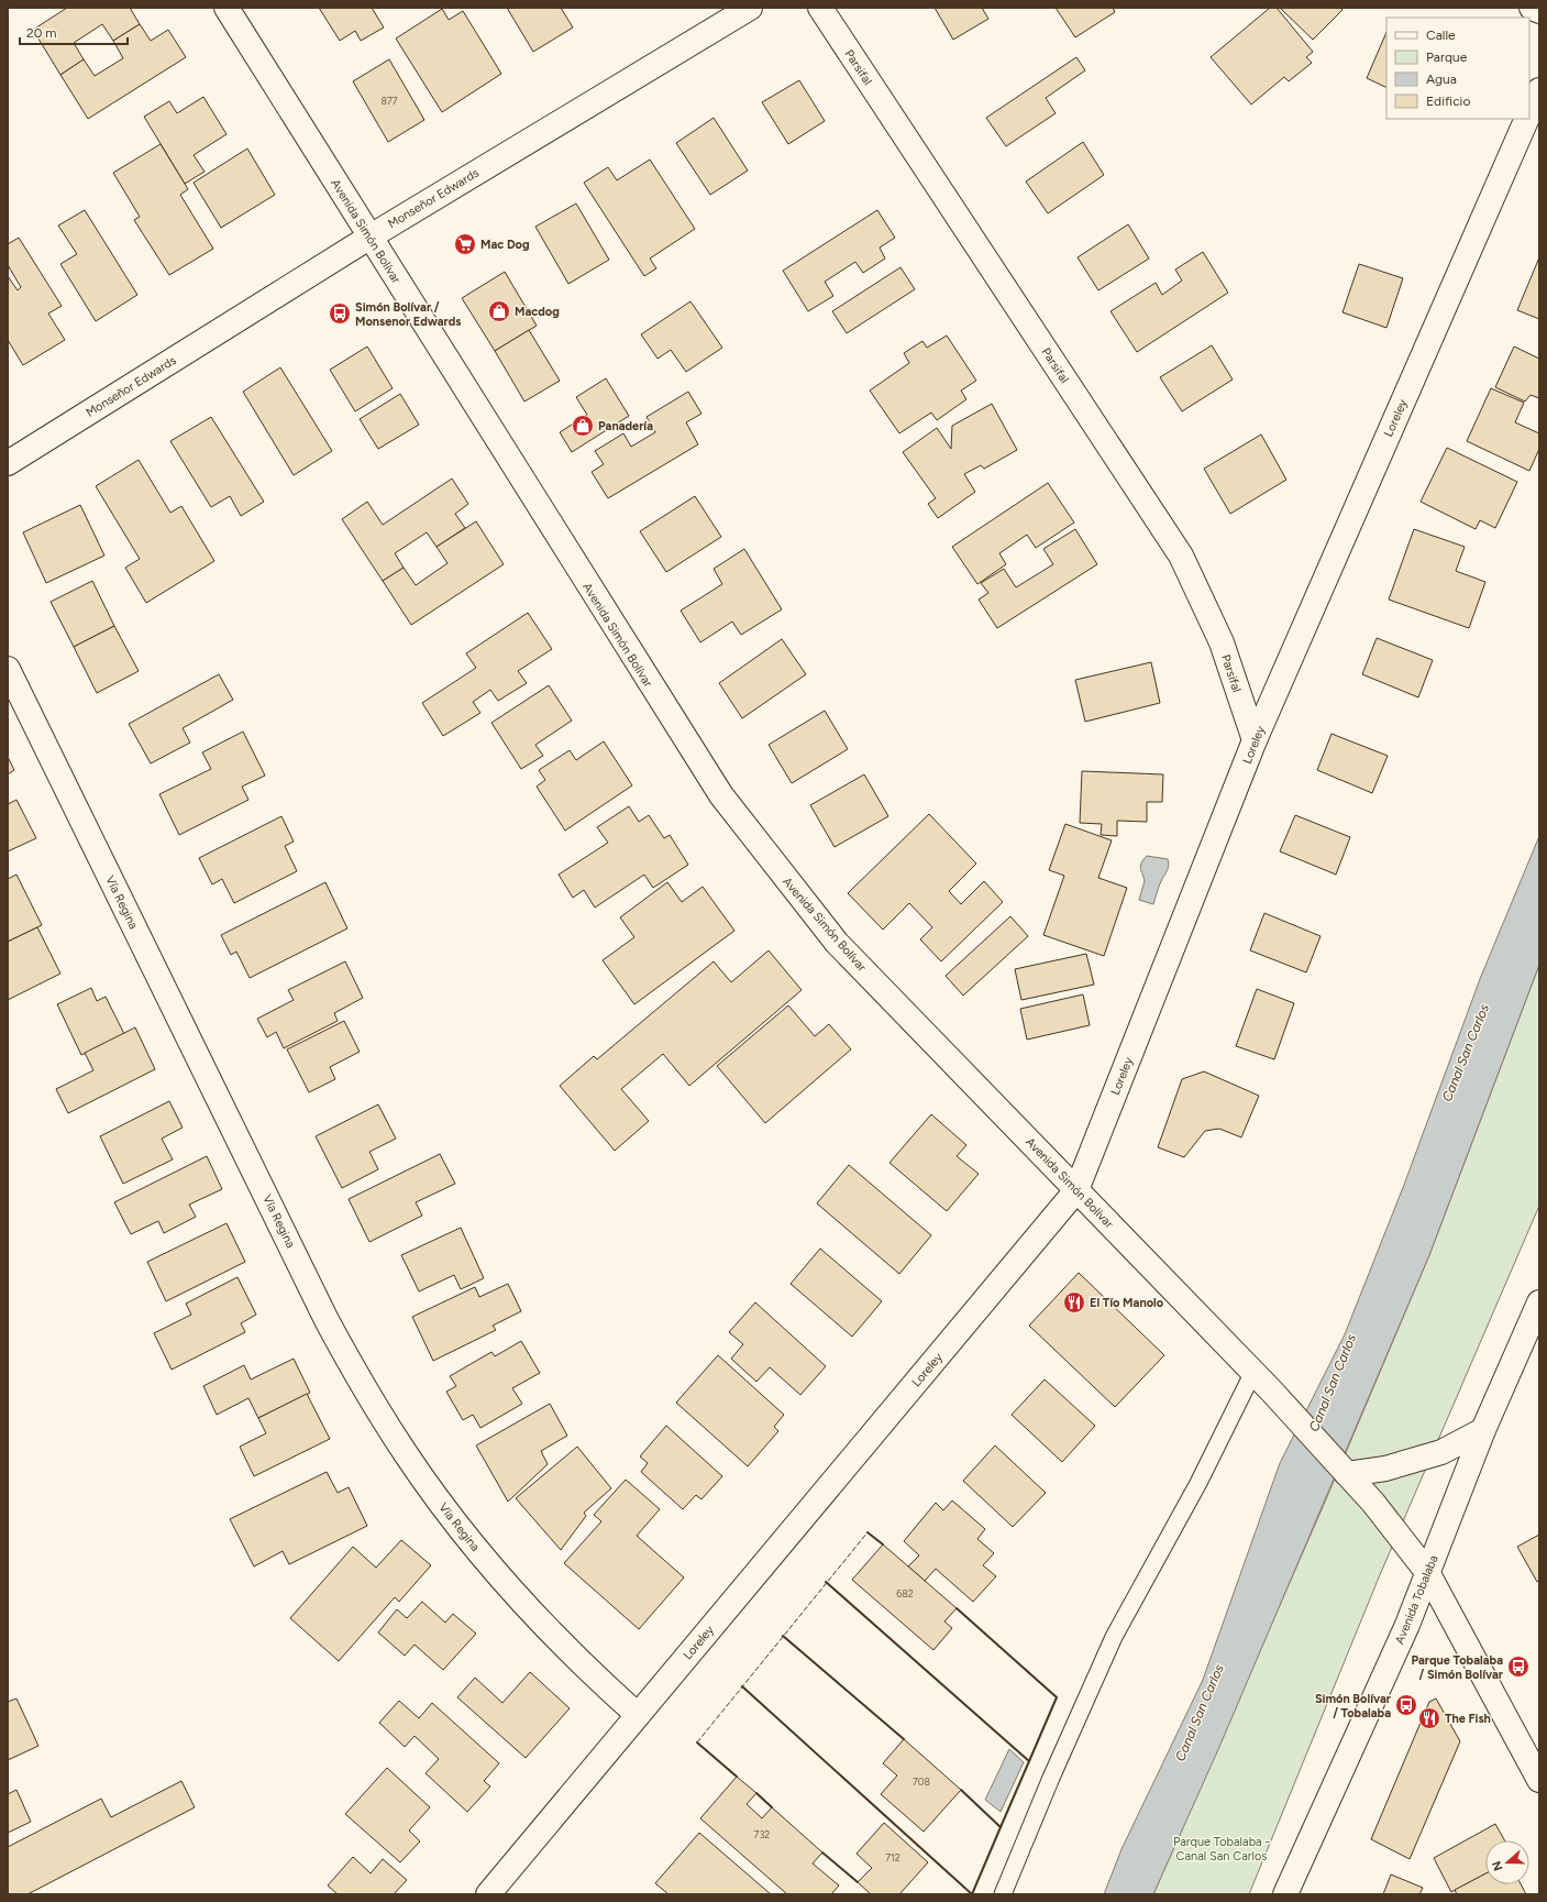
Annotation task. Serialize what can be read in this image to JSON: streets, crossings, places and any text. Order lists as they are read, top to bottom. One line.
{"streets":{"street":["Parsifal","Monseñor Edwards","Avenida Simón Bolívar","Loreley","Vía Regina","Avenida Tobalaba"]},"crossings":[["Parsifal","Loreley"],["Monseñor Edwards","Avenida Simón Bolívar"],["Avenida Simón Bolívar","Loreley"],["Avenida Simón Bolívar","Avenida Tobalaba"],["Loreley","Vía Regina"]],"water":["Canal San Carlos"],"parks":["Parque Tobalaba - Canal San Carlos"],"places":{"supermarket":["Mac Dog"],"shop":["Macdog","Panadería"],"bus stop":["Simón Bolívar / Monsenor Edwards","Parque Tobalaba / Simón Bolívar","Simón Bolívar / Tobalaba"],"restaurant":["El Tío Manolo","The Fish"]},"house_numbers":["877","682","708","732","712"],"legend":["Calle","Parque","Agua","Edificio"],"scale_bar":"20 m","north":"left"}
